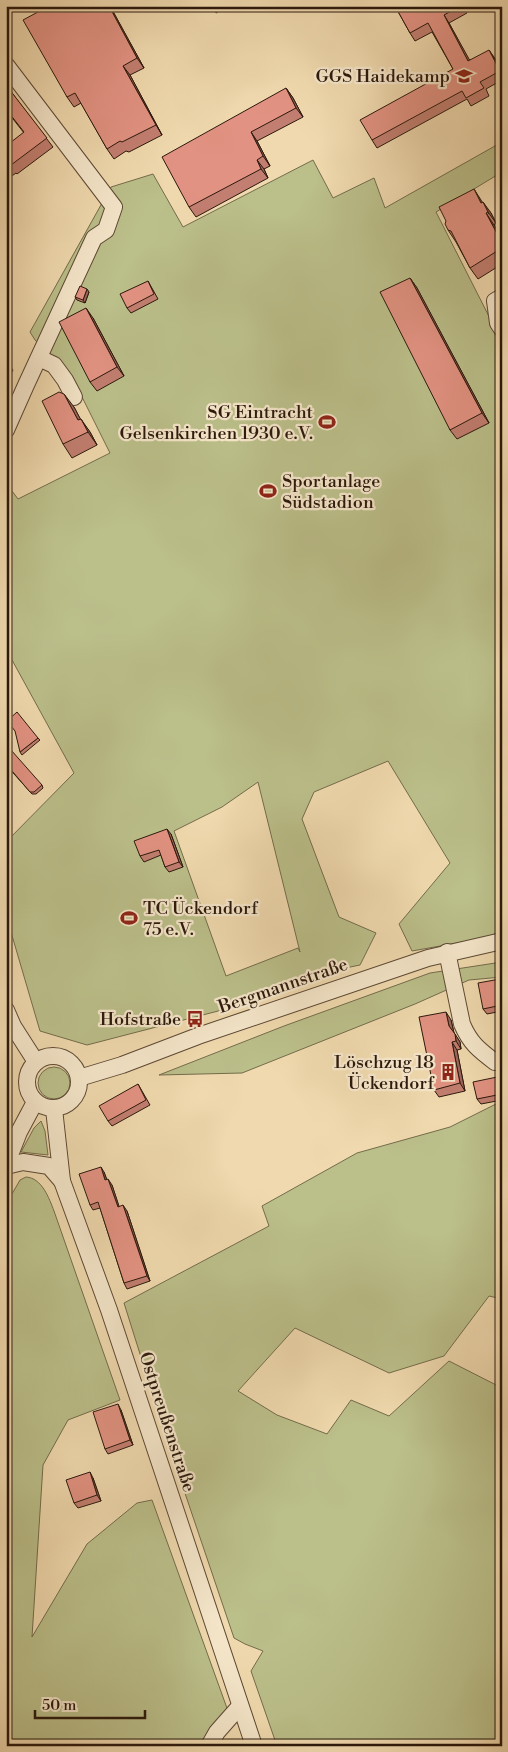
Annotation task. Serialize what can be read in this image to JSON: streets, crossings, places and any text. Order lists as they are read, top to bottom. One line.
{"streets":{"street":["Bergmannstraße","Ostpreußenstraße"]},"crossings":[["Bergmannstraße","Ostpreußenstraße"]],"places":{"school or university":["GGS Haidekamp"],"sports":["SG Eintracht Gelsenkirchen 1930 e.V.","Sportanlage Südstadion","TC Ückendorf 75 e.V."],"bus stop":["Hofstraße"],"building":["Löschzug 18 Ückendorf"]},"scale_bar":"50 m"}
